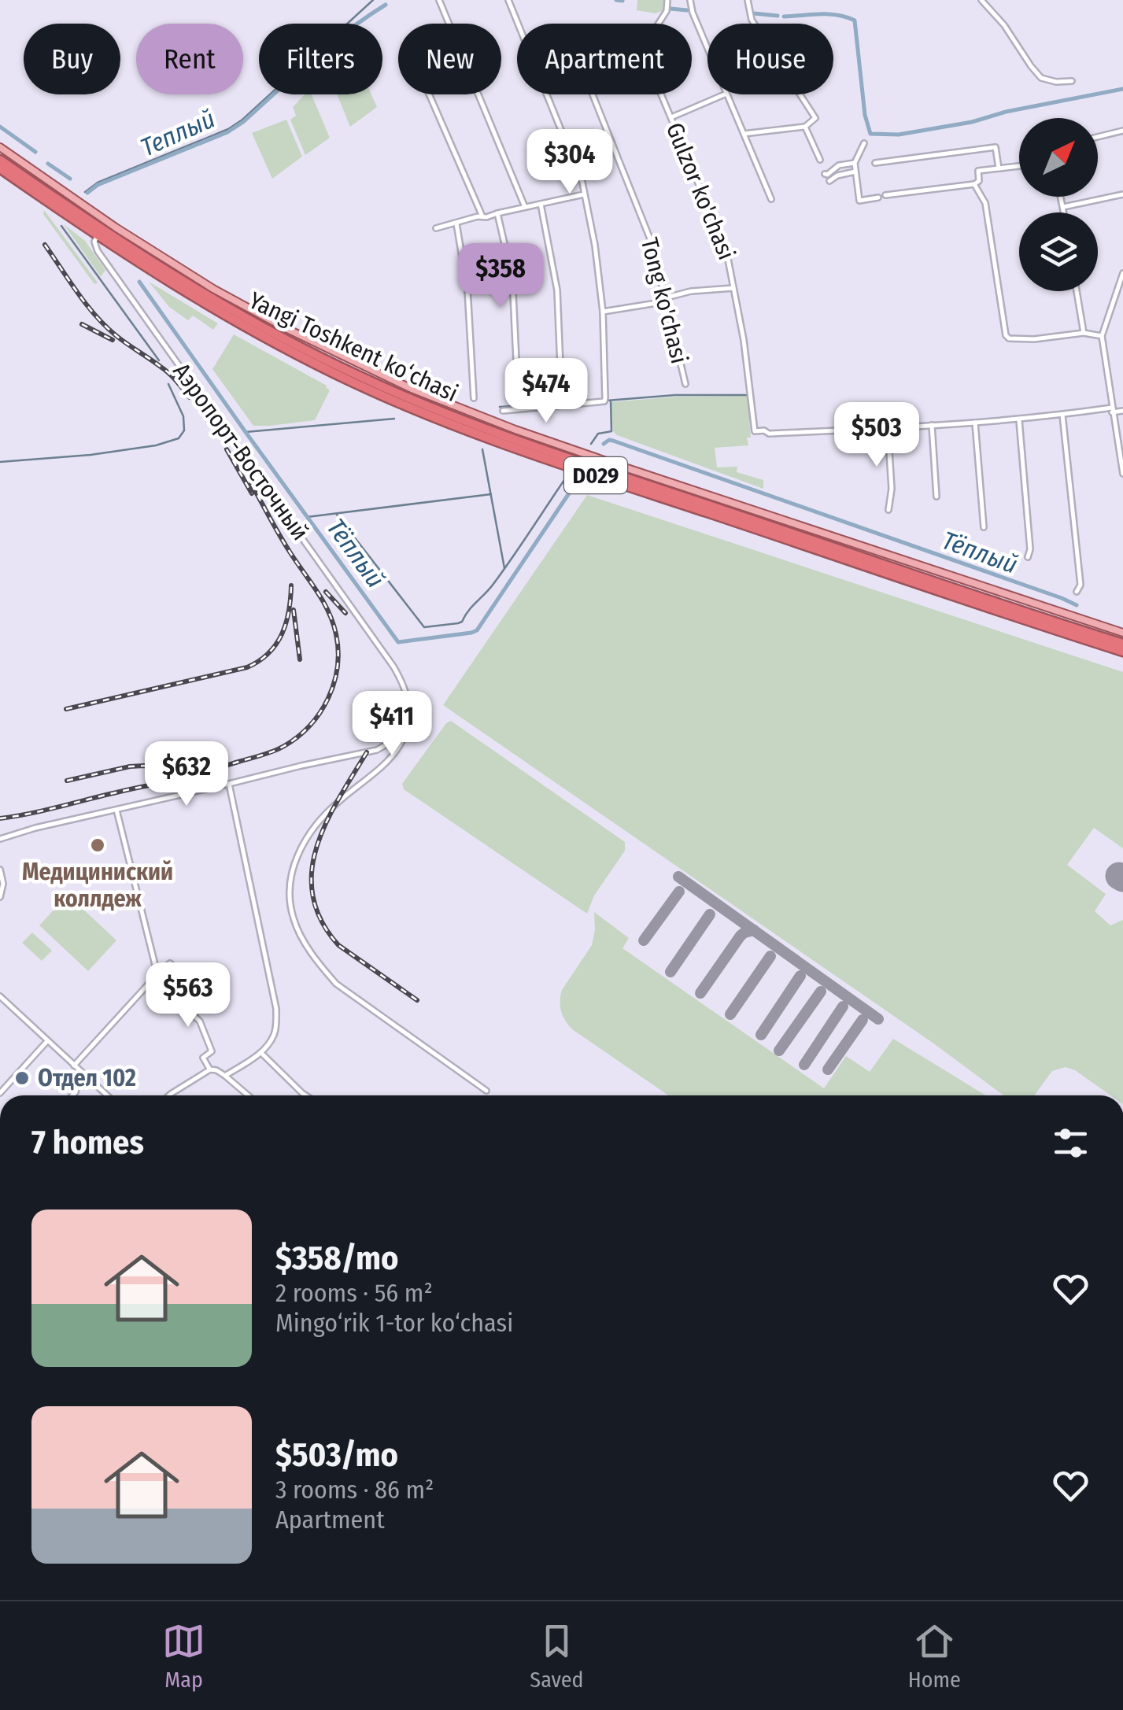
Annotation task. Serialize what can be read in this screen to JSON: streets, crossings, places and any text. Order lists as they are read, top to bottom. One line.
{"streets":{"highway":["Yangi Toshkent ko‘chasi","D029"],"street":["Gulzor ko'chasi","Tong ko'chasi","Аэропорт-Восточный"]},"crossings":[["Yangi Toshkent ko‘chasi","Аэропорт-Восточный"]],"water":["Теплый","Тёплый"],"places":["Медициниский коллдеж","Отдел 102"],"north":"top right","page":{"chip":["Buy","Rent","Filters","New","Apartment","House"],"price":["$304","$358","$474","$503","$411","$632","$563"],"heading":"7 homes","list":[{"name":"$358/mo","note":"2 rooms · 56 m² · Mingo‘rik 1-tor ko‘chasi"},{"name":"$503/mo","note":"3 rooms · 86 m² · Apartment"}],"tabs":["Map","Saved","Home"]}}
